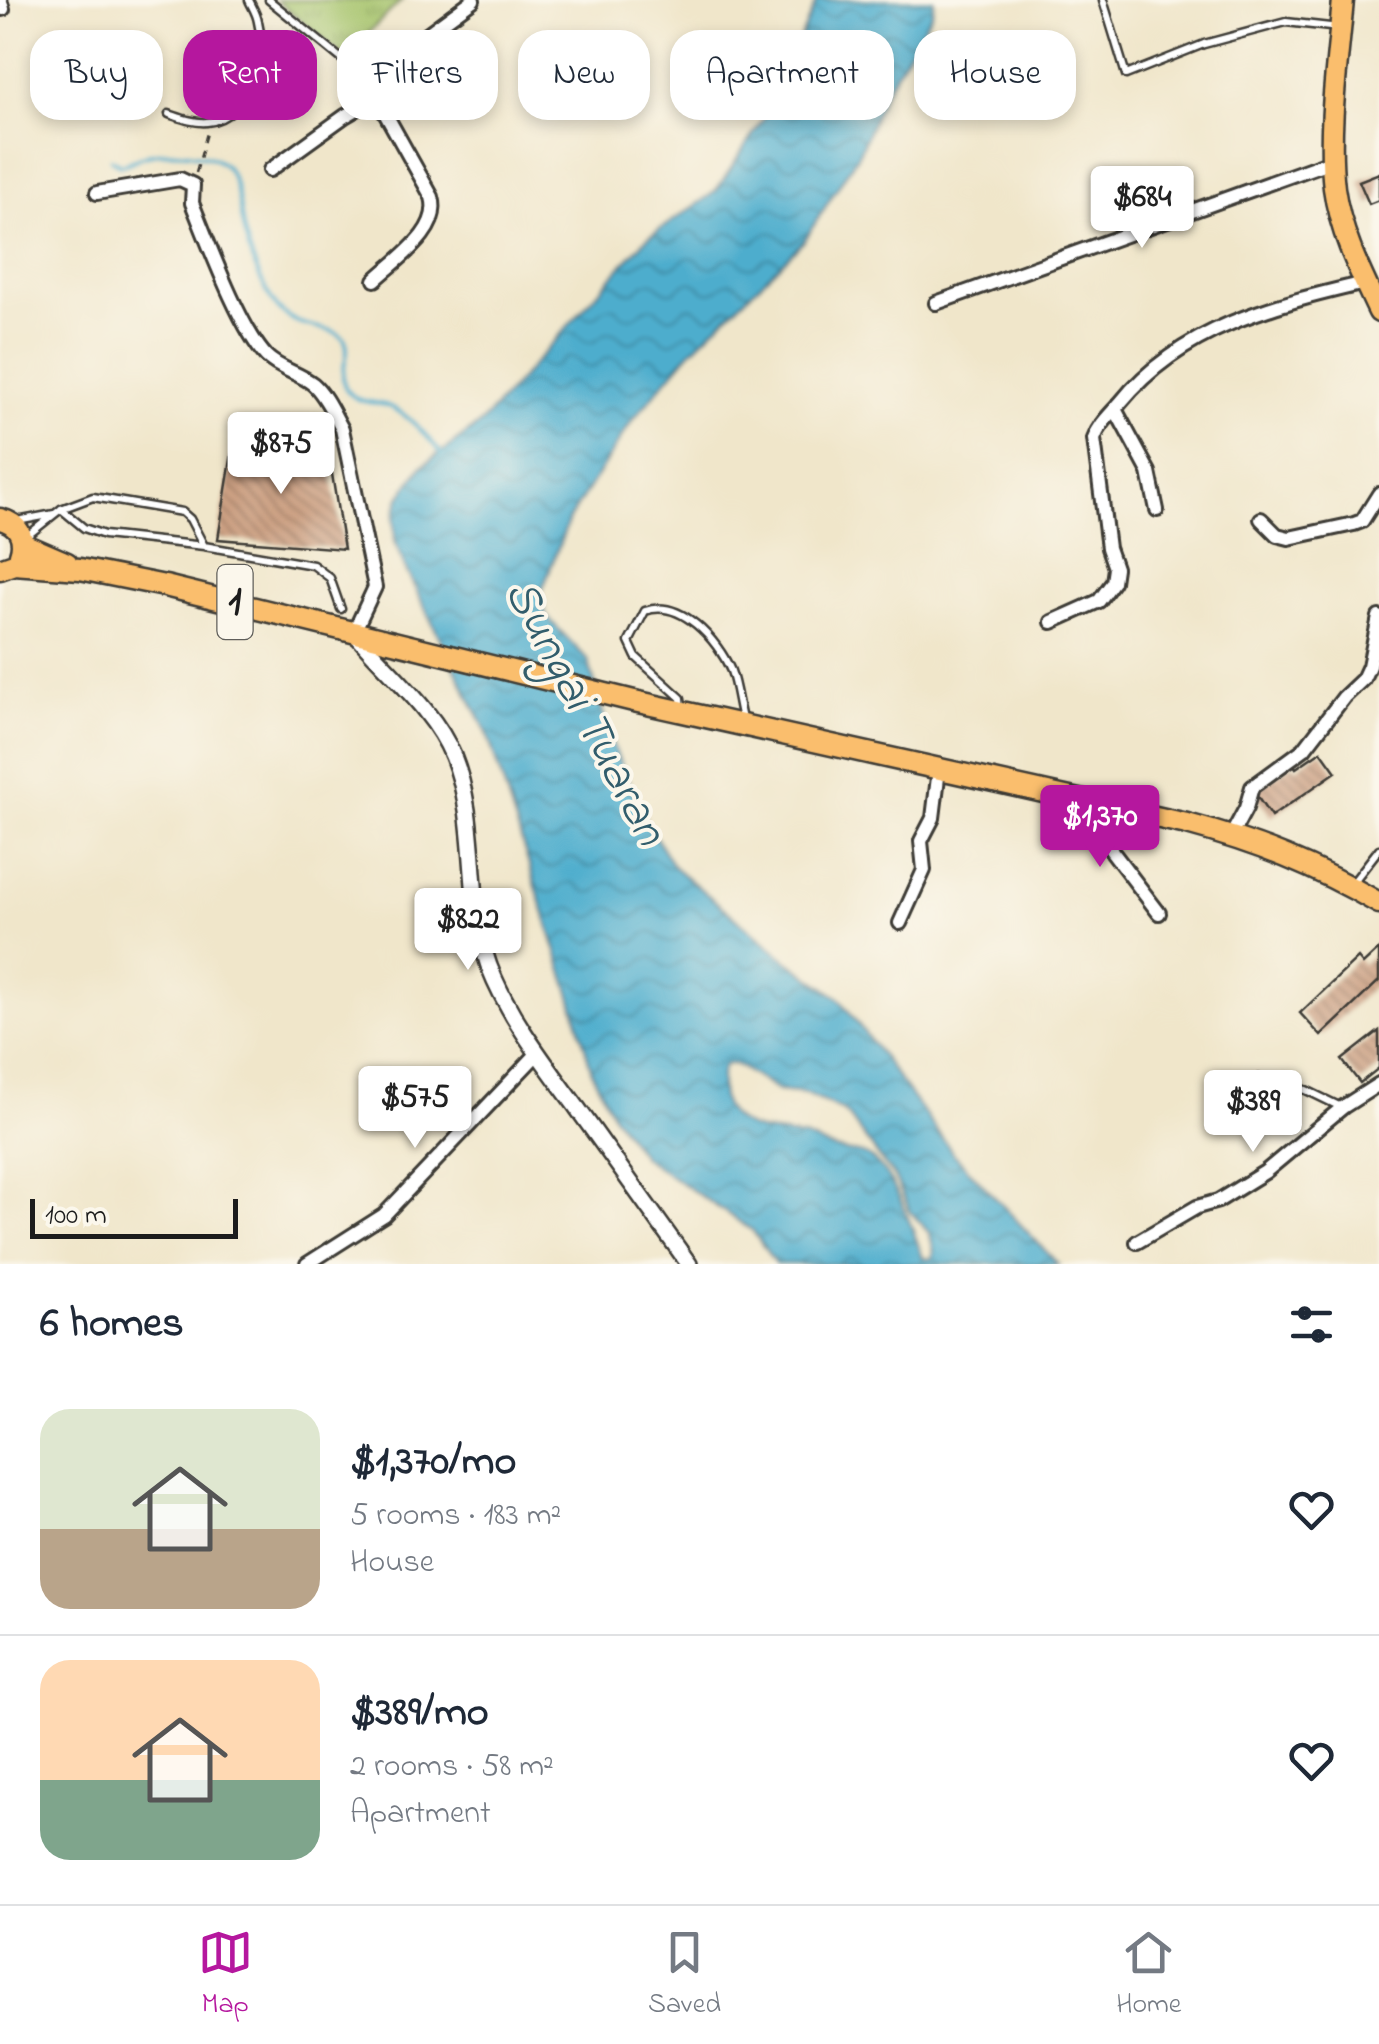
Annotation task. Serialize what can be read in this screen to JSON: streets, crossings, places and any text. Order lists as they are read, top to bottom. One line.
{"streets":{"highway":["1"]},"water":["Sungai Tuaran"],"scale_bar":"100 m","page":{"chip":["Buy","Rent","Filters","New","Apartment","House"],"price":["$684","$875","$1,370","$822","$575","$389"],"scale":"100 m","heading":"6 homes","list":[{"name":"$1,370/mo","note":"5 rooms · 183 m² · House"},{"name":"$389/mo","note":"2 rooms · 58 m² · Apartment"}],"tabs":["Map","Saved","Home"]}}
